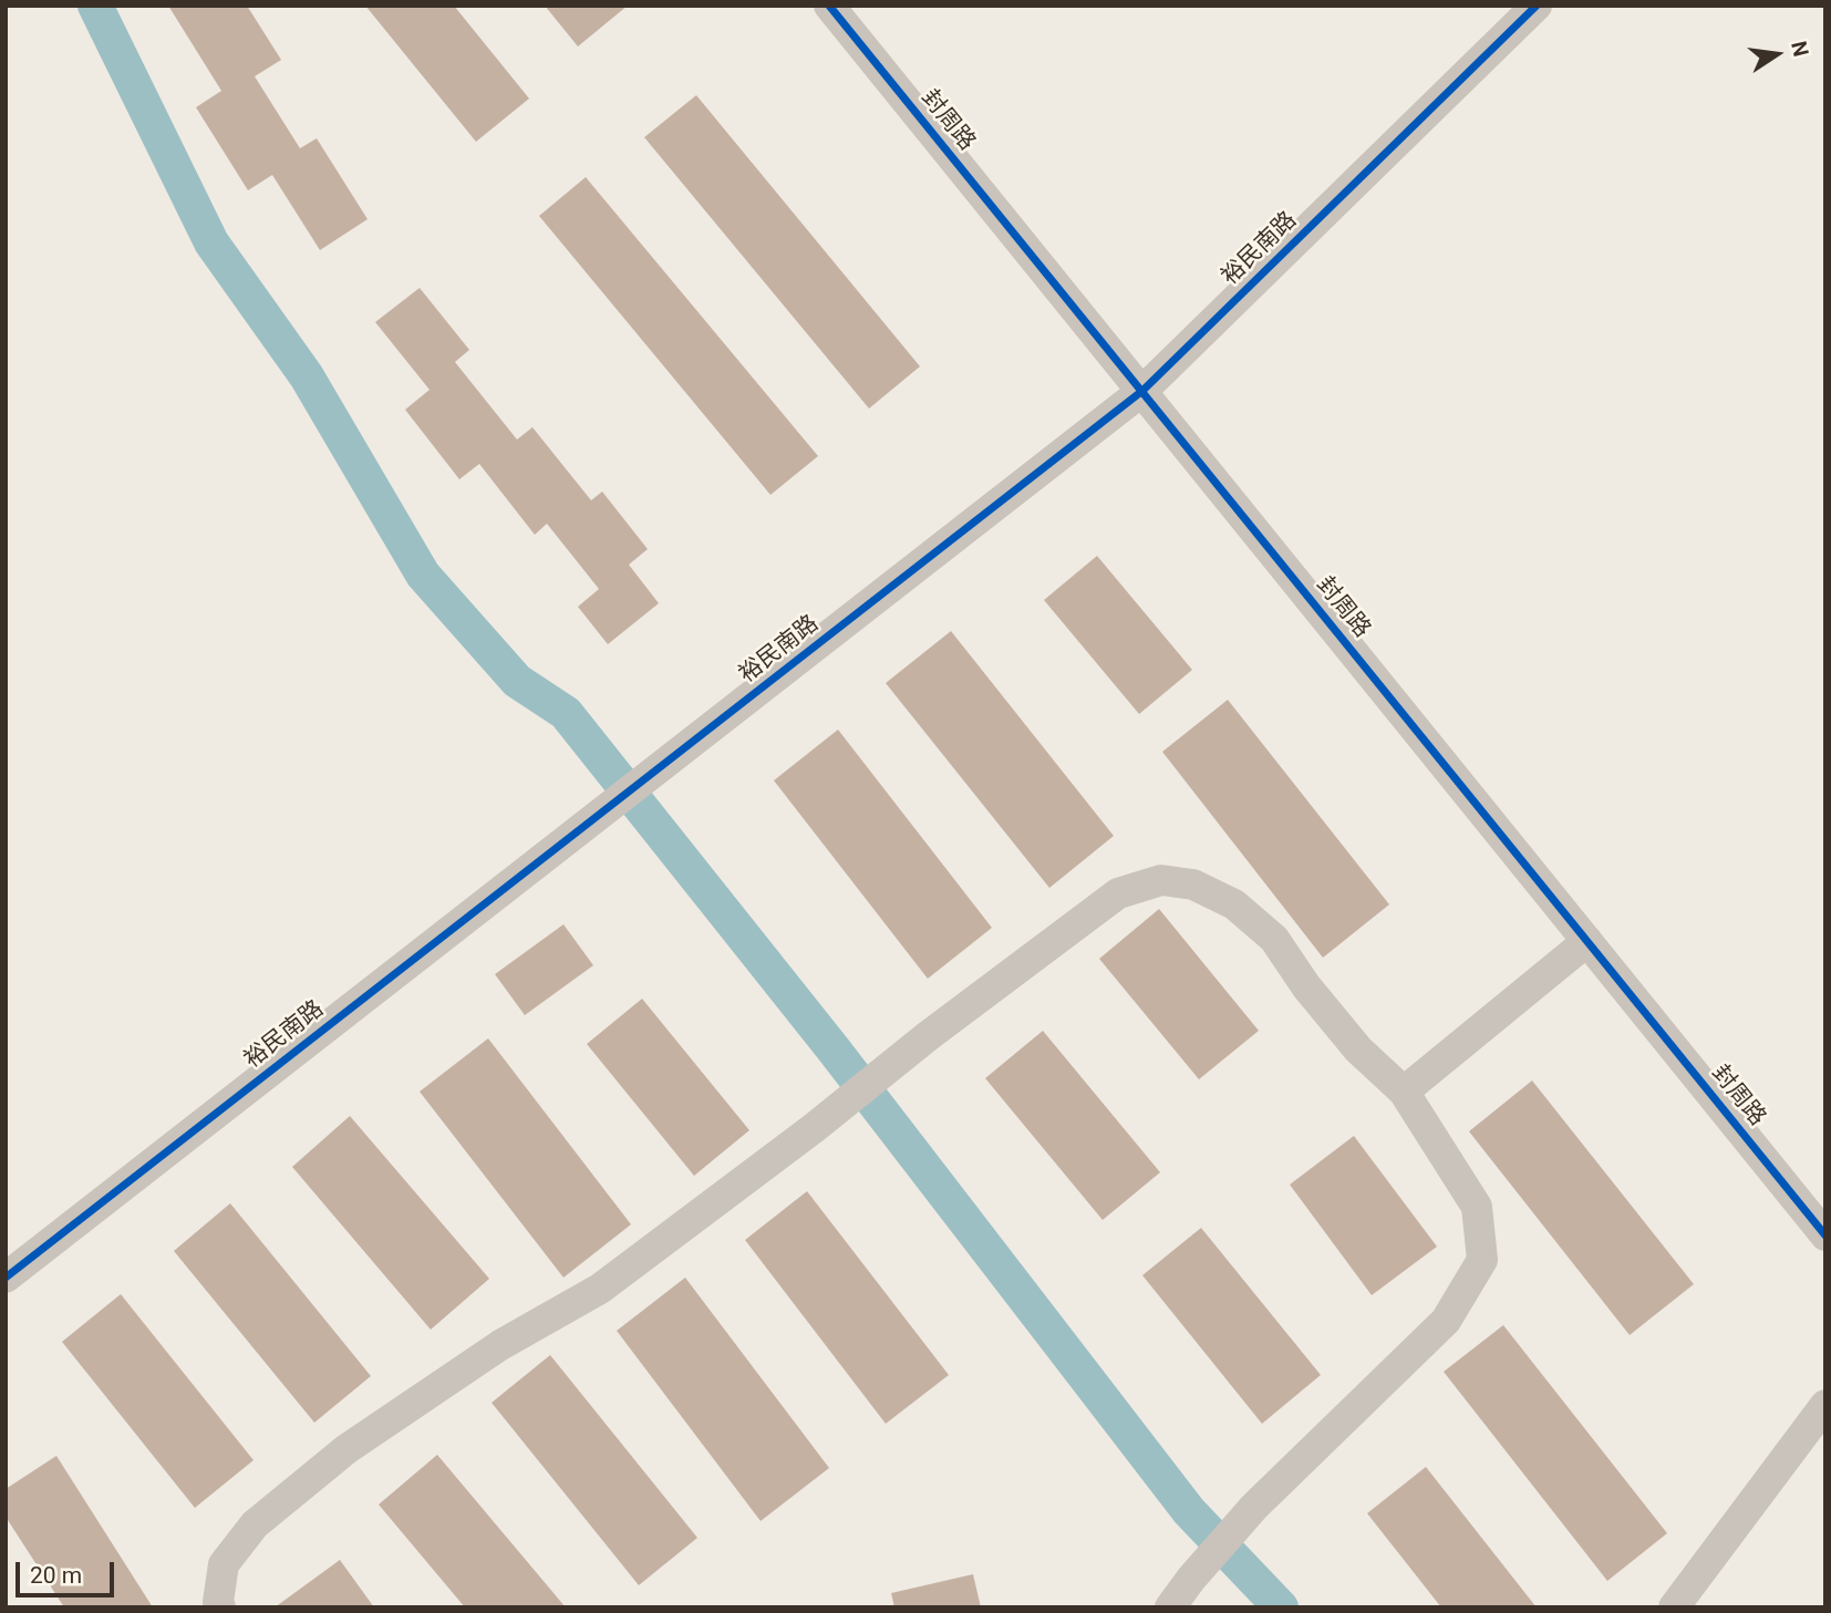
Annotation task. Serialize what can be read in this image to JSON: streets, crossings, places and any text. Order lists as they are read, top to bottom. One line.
{"streets":{"street":["封周路","裕民南路"]},"crossings":[["封周路","裕民南路"]],"scale_bar":"20 m","north":"right"}
